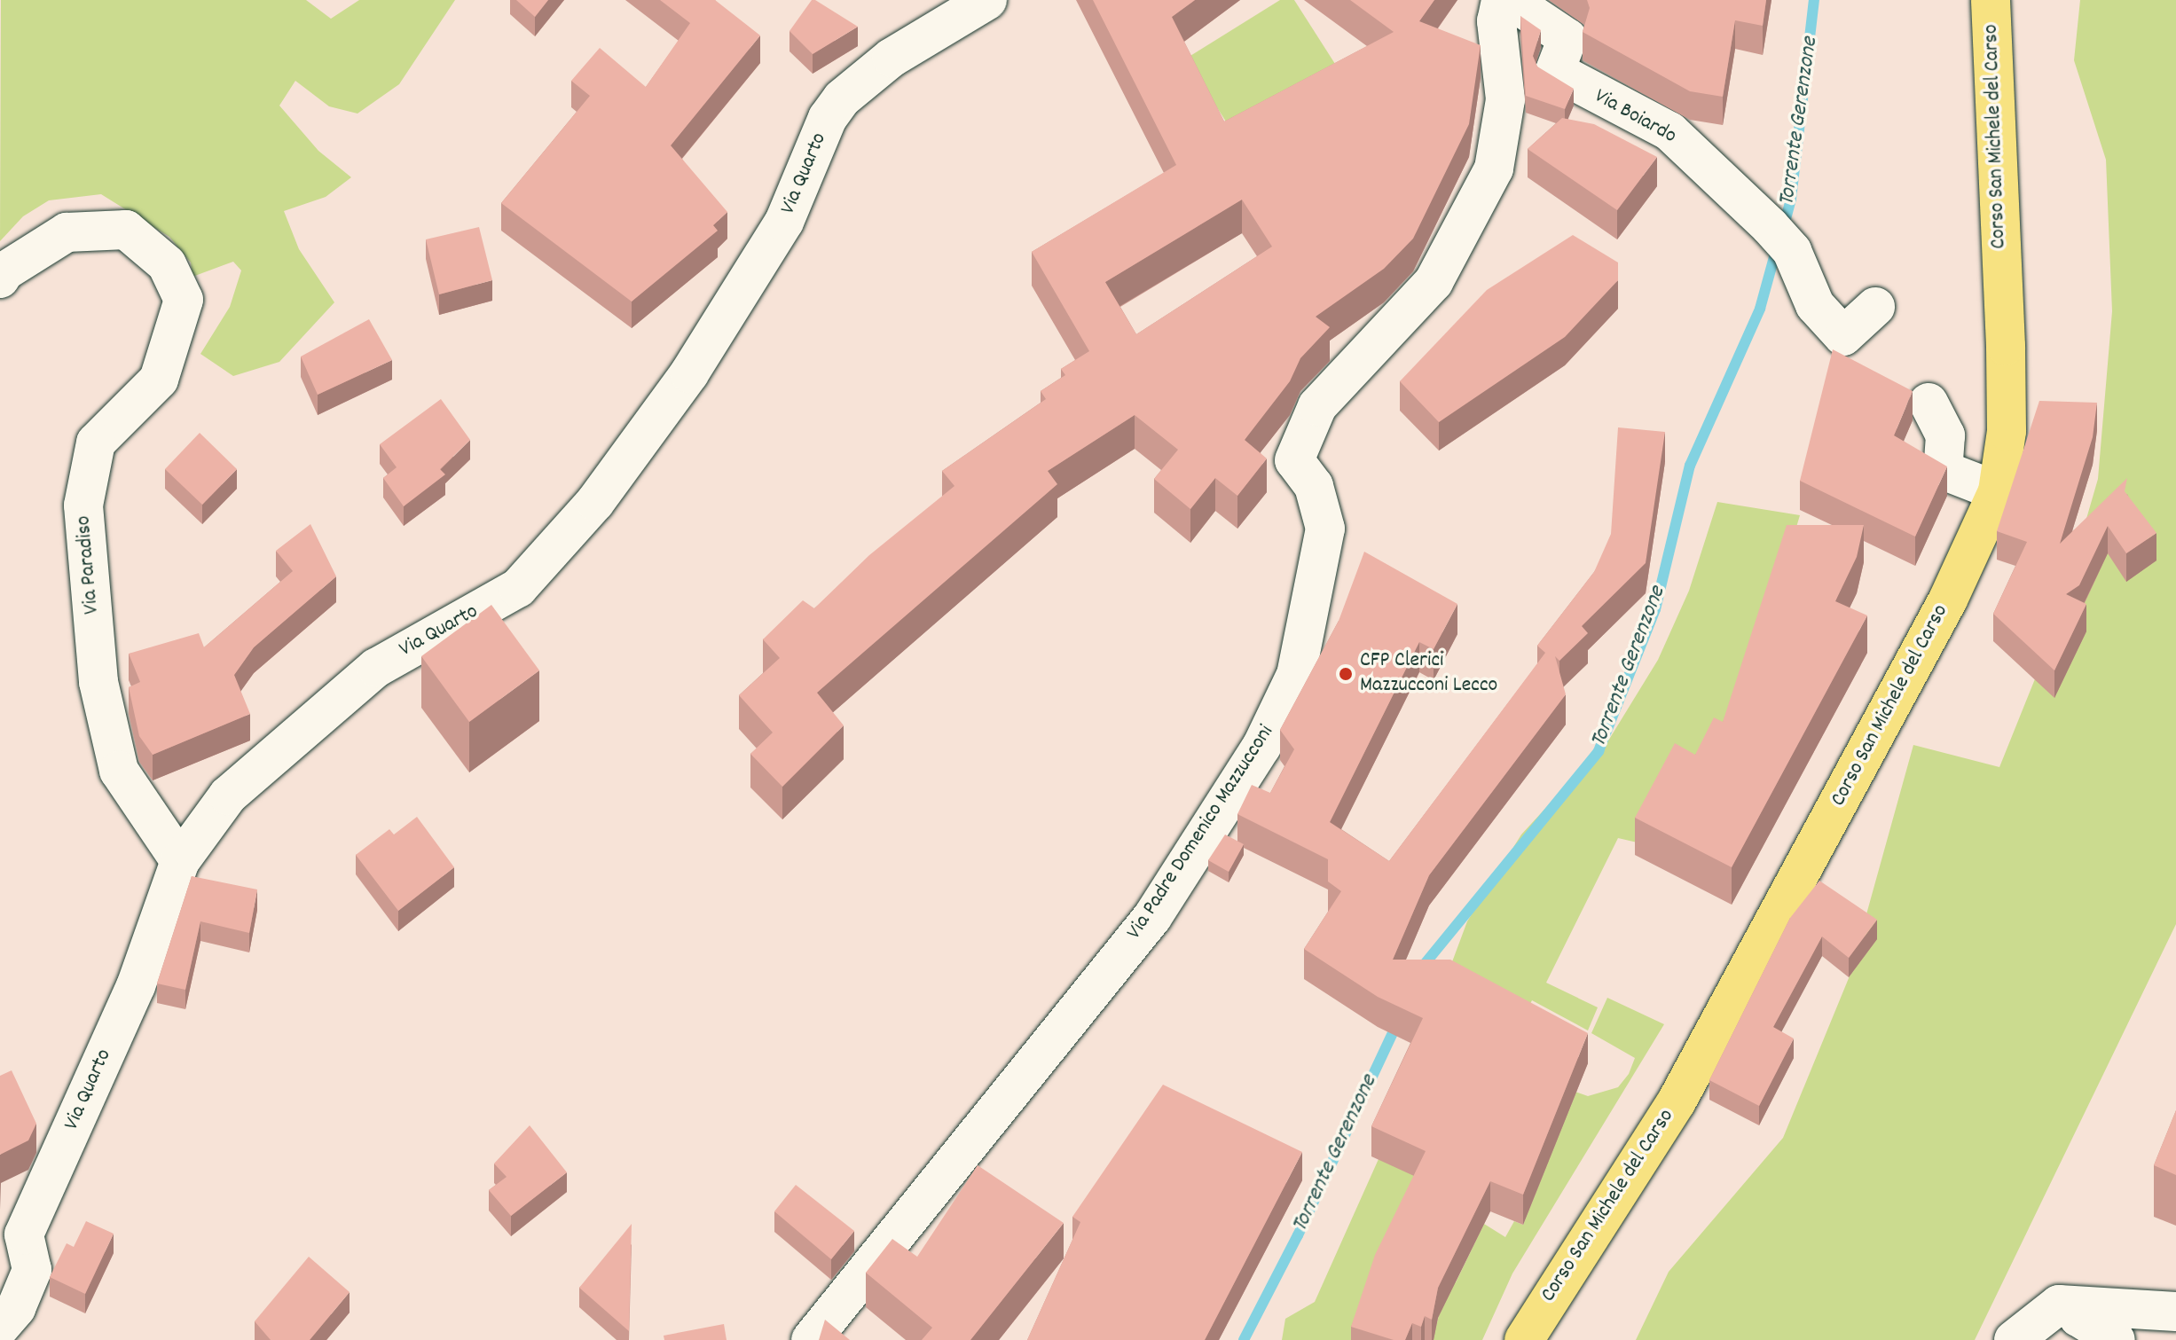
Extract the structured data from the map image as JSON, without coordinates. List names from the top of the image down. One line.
{"streets":{"main road":["Corso San Michele del Carso"],"street":["Via Boiardo","Via Quarto","Via Paradiso","Via Padre Domenico Mazzucconi"]},"crossings":[["Via Boiardo","Via Padre Domenico Mazzucconi"],["Via Quarto","Via Paradiso"]],"water":["Torrente Gerenzone"],"places":["CFP Clerici Mazzucconi Lecco"]}
